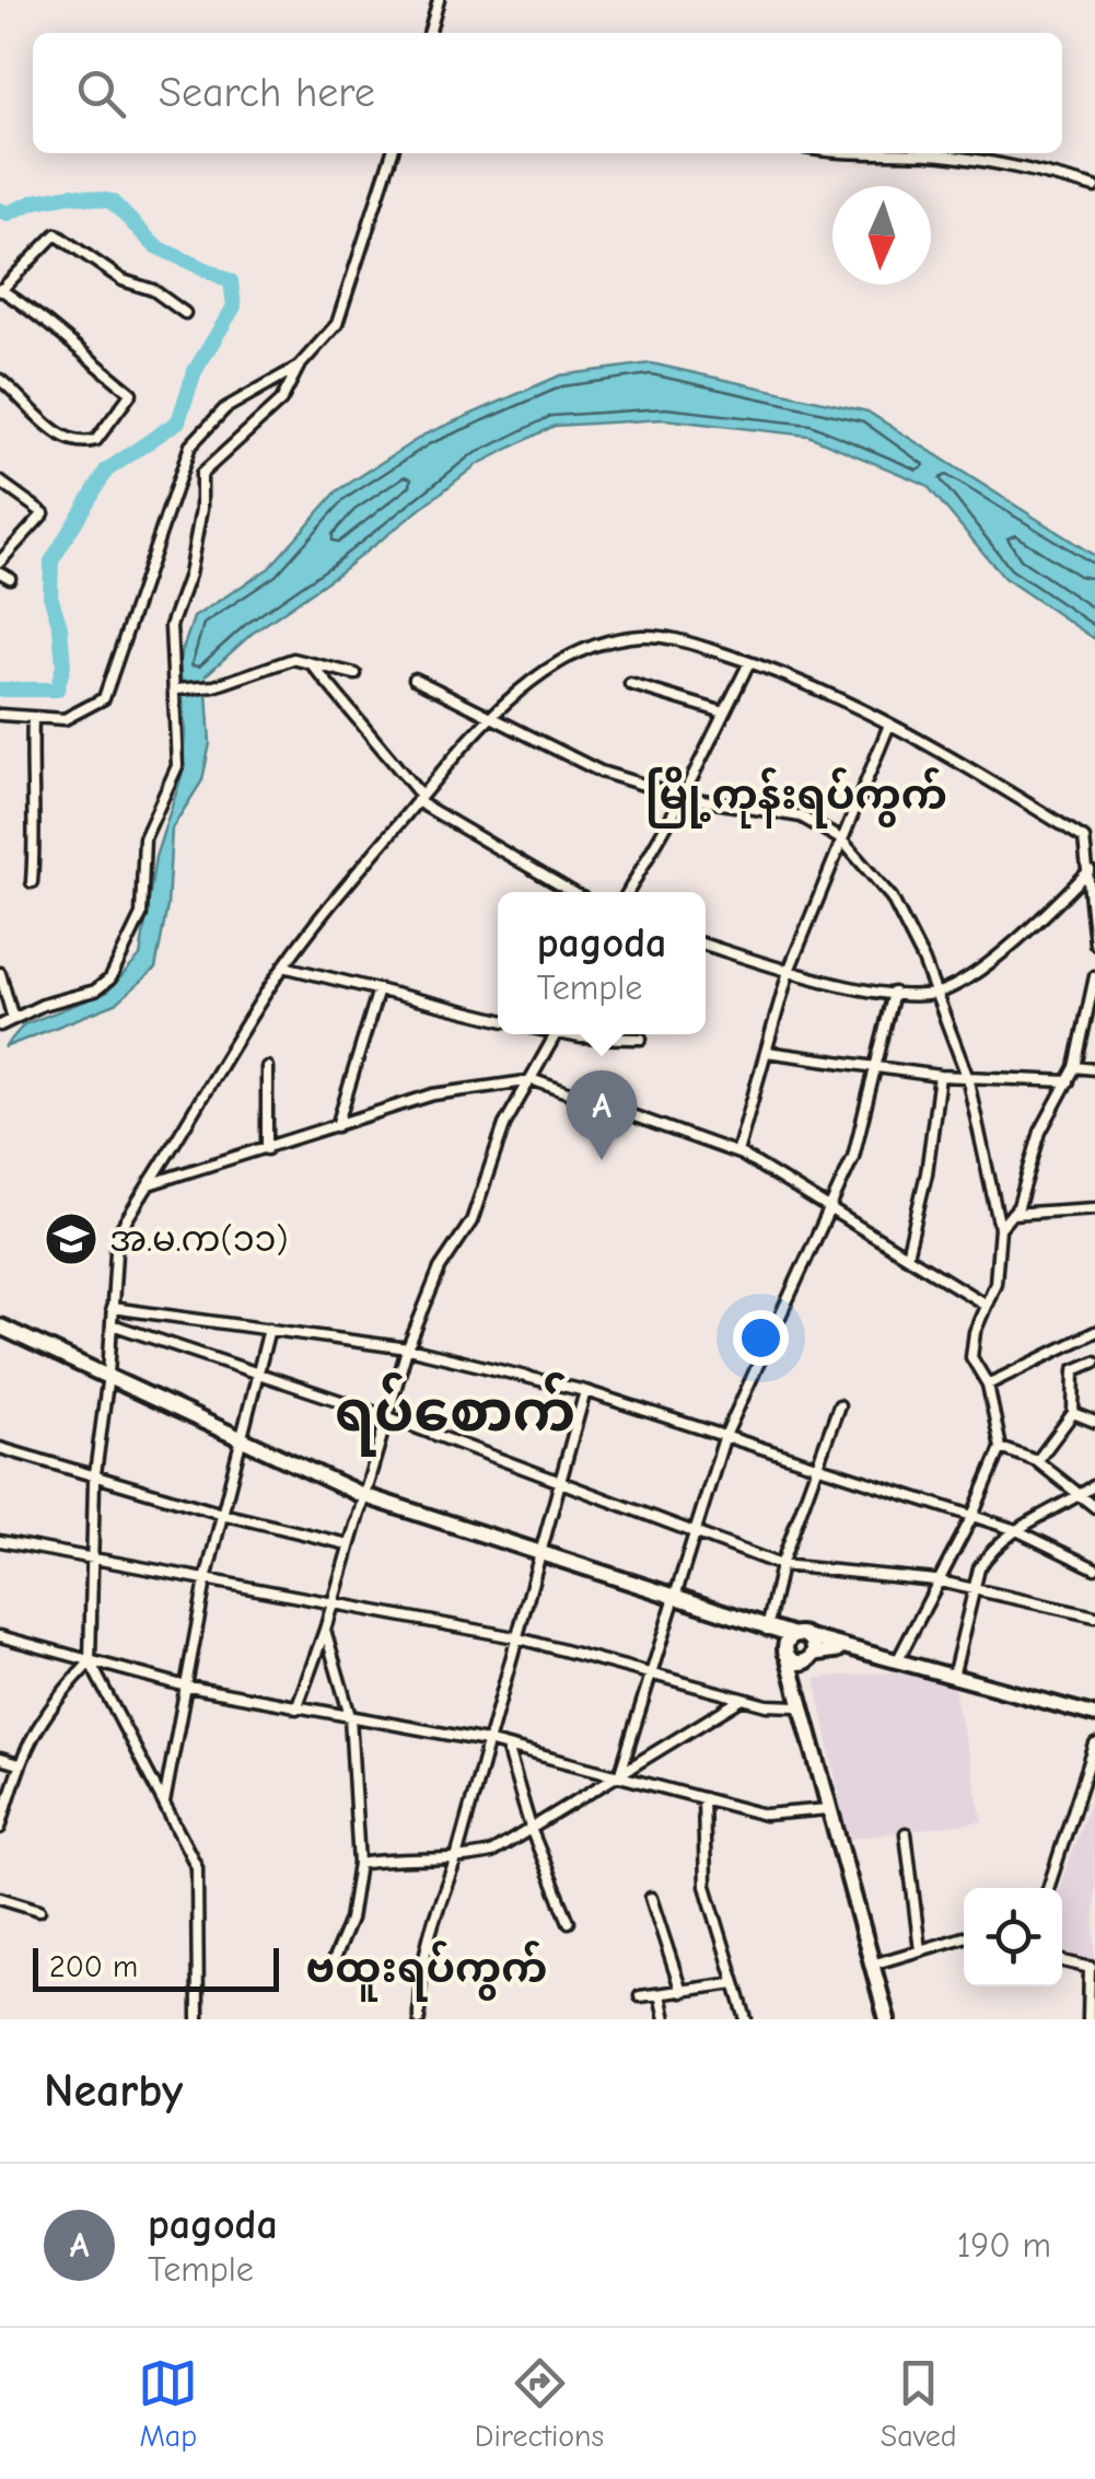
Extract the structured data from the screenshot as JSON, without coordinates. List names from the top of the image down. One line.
{"districts":["မြို့ကုန်းရပ်ကွက်","ရပ်စောက်","ဗထူးရပ်ကွက်"],"places":{"school or university":["အ.မ.က(၁၁)"]},"scale_bar":"200 m","north":"bottom","page":{"search":"Search here","popup":["pagoda","Temple"],"pins":"A","scale":"200 m","heading":"Nearby","list":[{"mark":"A","name":"pagoda","note":"Temple","value":"190 m"}],"nav":["Map","Directions","Saved"]}}
